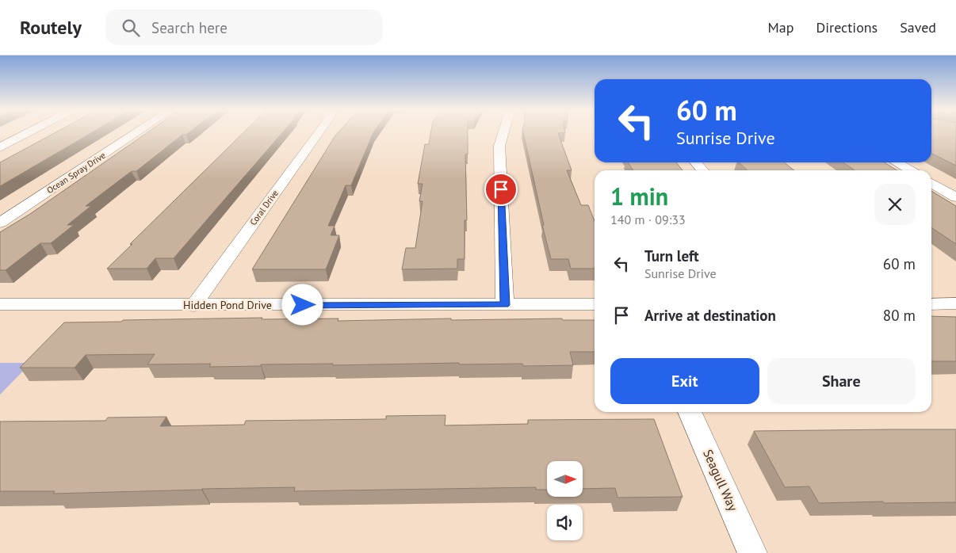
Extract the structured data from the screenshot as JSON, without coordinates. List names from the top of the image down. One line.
{"streets":{"street":["Ocean Spray Drive","Coral Drive","Hidden Pond Drive","Seagull Way"]},"crossings":[["Coral Drive","Hidden Pond Drive"]],"north":"right","page":{"header":"Routely","search":"Search here","nav":["Map","Directions","Saved"],"turn":["60 m","Sunrise Drive"],"heading":["1 min","140 m · 09:33"],"list":[{"name":"Turn left","note":"Sunrise Drive","value":"60 m"},{"name":"Arrive at destination","value":"80 m"}],"buttons":["Exit","Share"]}}
